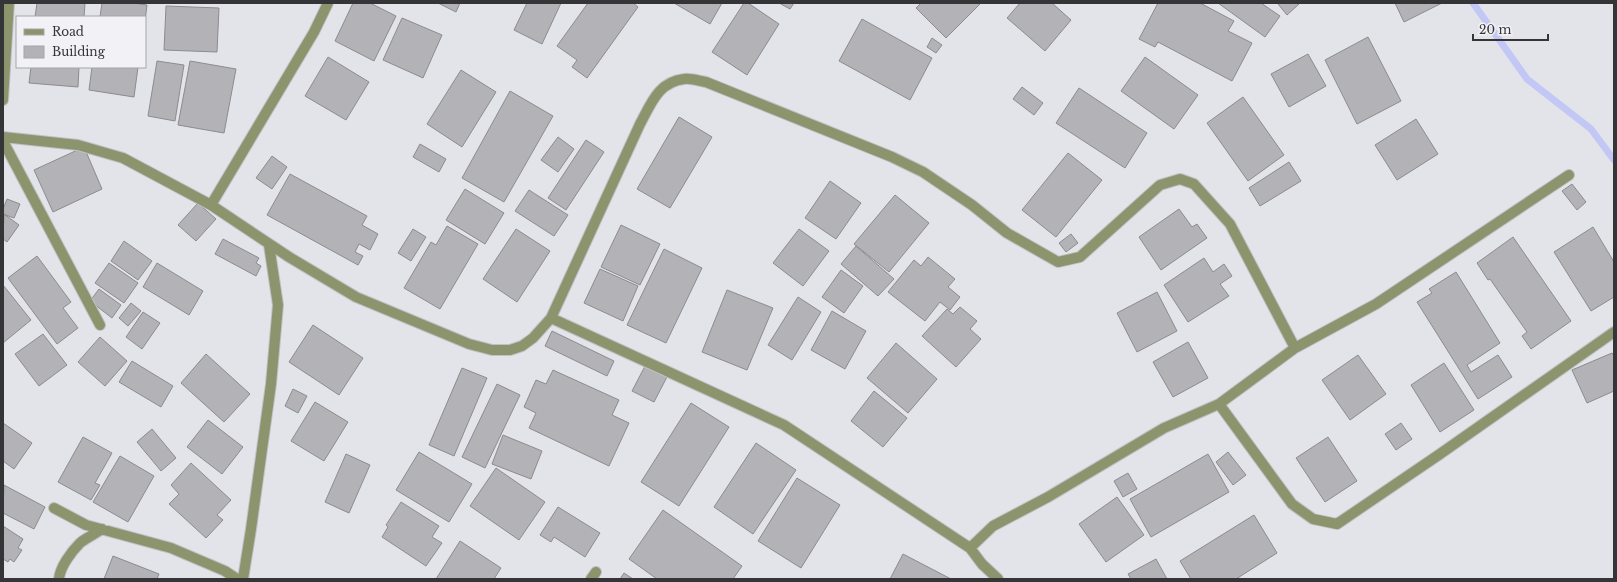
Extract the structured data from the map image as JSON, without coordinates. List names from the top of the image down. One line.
{"legend":["Road","Building"],"scale_bar":"20 m"}
